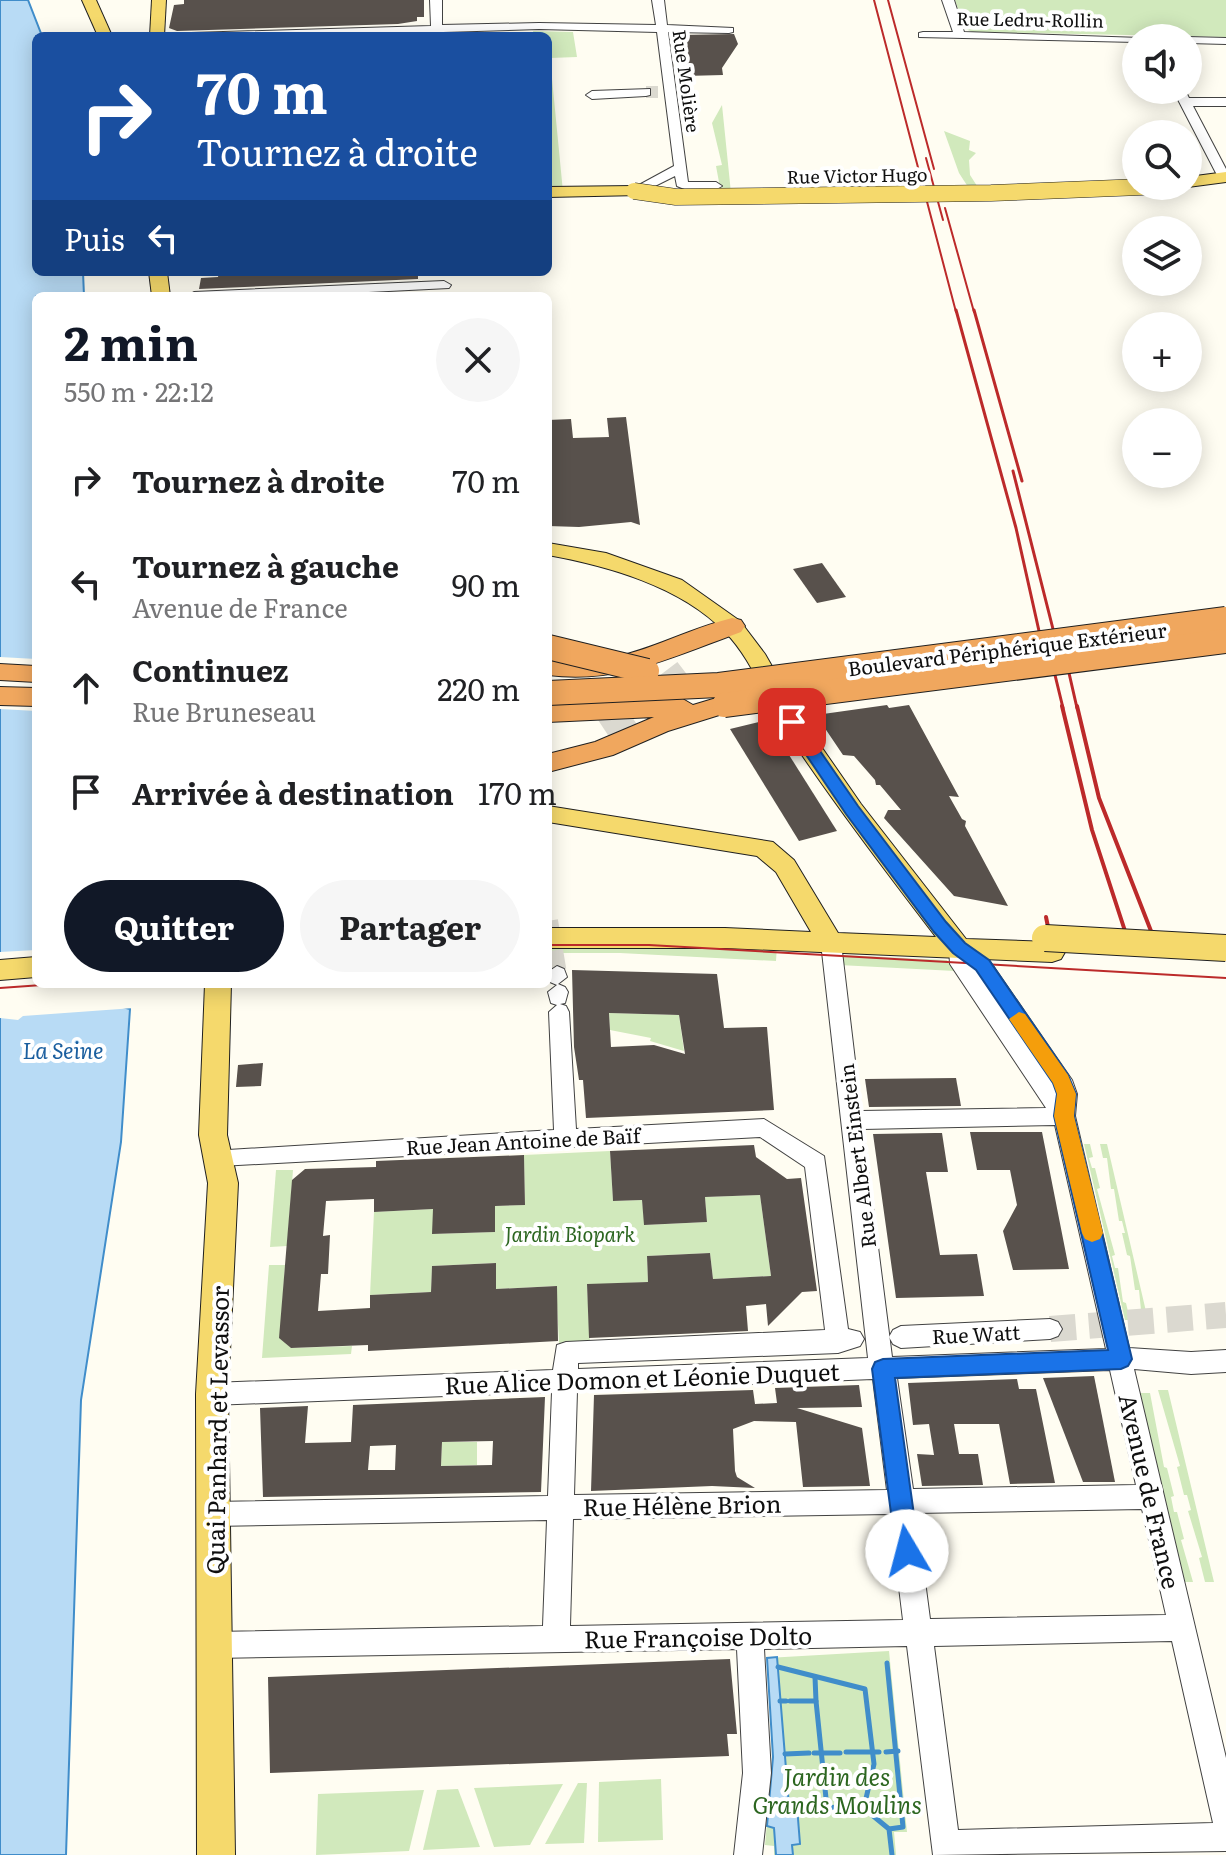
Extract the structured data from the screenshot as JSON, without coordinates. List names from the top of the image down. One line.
{"streets":{"highway":["Boulevard Périphérique Extérieur"],"main road":["Rue Victor Hugo","Quai Panhard et Levassor"],"street":["Rue Ledru-Rollin","Rue Molière","Rue Jean Antoine de Baïf","Rue Albert Einstein","Rue Watt","Rue Alice Domon et Léonie Duquet","Avenue de France","Rue Hélène Brion","Rue Françoise Dolto"]},"crossings":[["Rue Jean Antoine de Baïf","Rue Alice Domon et Léonie Duquet"],["Rue Jean Antoine de Baïf","Quai Panhard et Levassor"],["Rue Albert Einstein","Rue Alice Domon et Léonie Duquet"],["Rue Albert Einstein","Rue Hélène Brion"],["Rue Albert Einstein","Rue Françoise Dolto"],["Rue Alice Domon et Léonie Duquet","Quai Panhard et Levassor"],["Rue Alice Domon et Léonie Duquet","Avenue de France"],["Quai Panhard et Levassor","Rue Hélène Brion"],["Quai Panhard et Levassor","Rue Françoise Dolto"],["Avenue de France","Rue Hélène Brion"],["Avenue de France","Rue Françoise Dolto"]],"water":["La Seine"],"parks":["Jardin Biopark","Jardin des Grands Moulins"],"page":{"map_buttons":["+","−"],"turn":["70 m","Tournez à droite"],"then":"Puis","heading":["2 min","550 m · 22:12"],"list":[{"name":"Tournez à droite","value":"70 m"},{"name":"Tournez à gauche","note":"Avenue de France","value":"90 m"},{"name":"Continuez","note":"Rue Bruneseau","value":"220 m"},{"name":"Arrivée à destination","value":"170 m"}],"buttons":["Quitter","Partager"]}}
